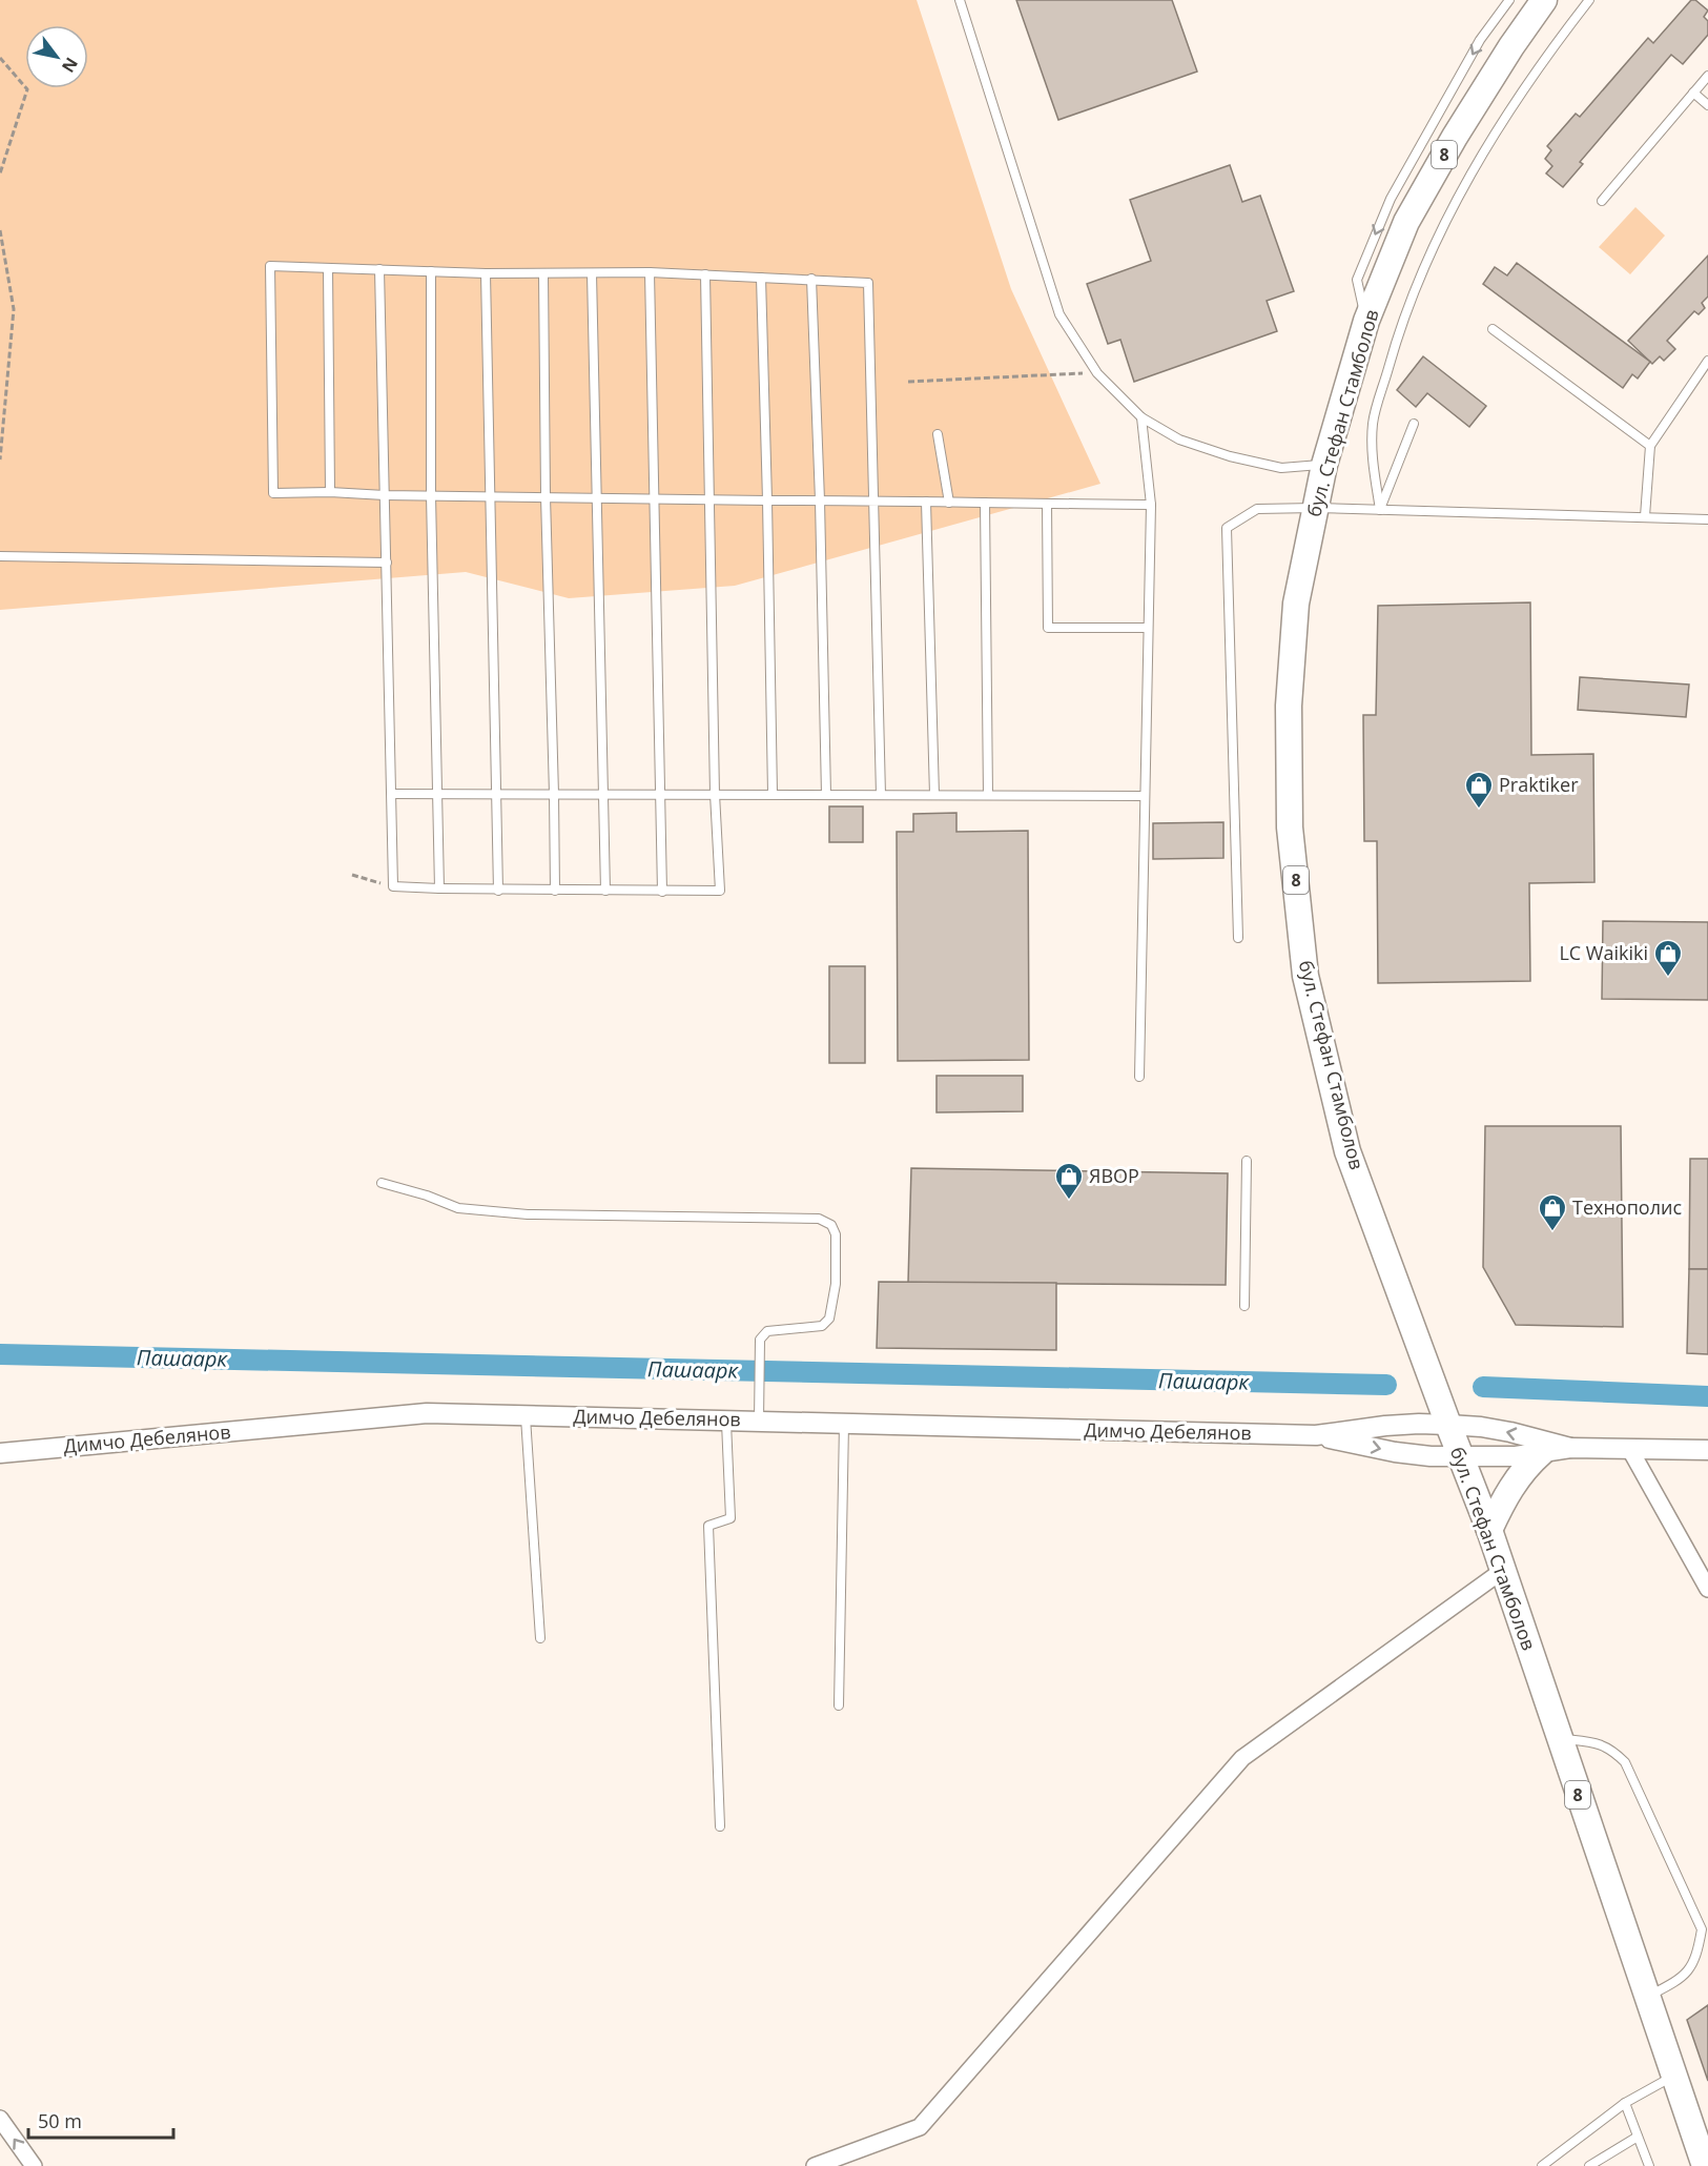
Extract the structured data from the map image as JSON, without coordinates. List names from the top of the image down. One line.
{"streets":{"main road":["8","бул. Стефан Стамболов"],"street":["Димчо Дебелянов"]},"crossings":[["бул. Стефан Стамболов","Димчо Дебелянов"]],"water":["Пашаарк"],"places":{"shop":["Praktiker","LC Waikiki","ЯВОР","Технополис"]},"scale_bar":"50 m","north":"bottom right"}
